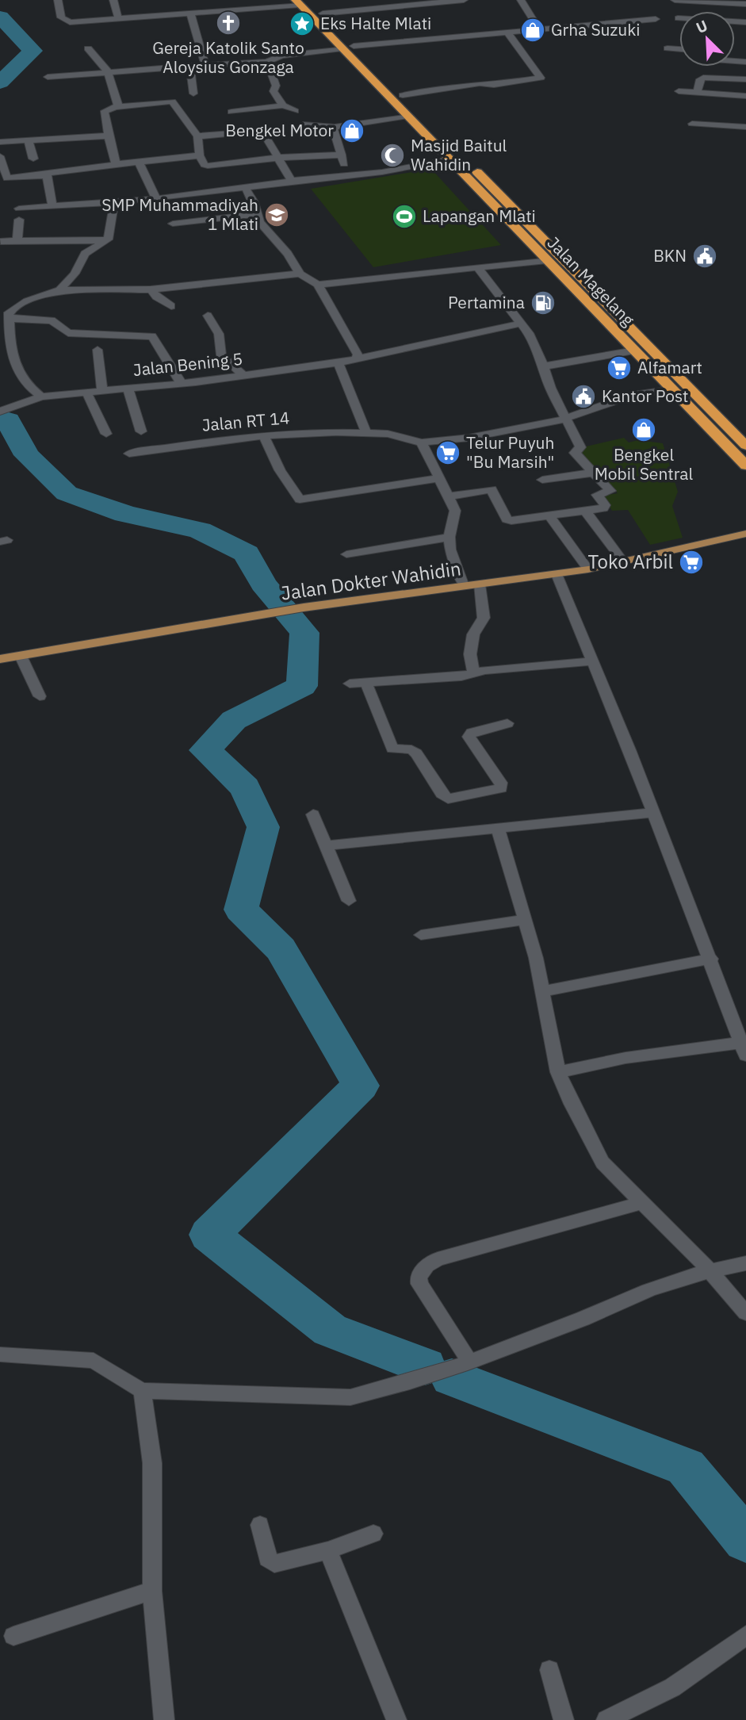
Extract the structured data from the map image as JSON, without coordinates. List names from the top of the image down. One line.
{"streets":{"highway":["Jalan Magelang"],"main road":["Jalan Dokter Wahidin"],"street":["Jalan Bening 5","Jalan RT 14"]},"crossings":[["Jalan Magelang","Jalan RT 14"]],"places":{"church":["Gereja Katolik Santo Aloysius Gonzaga"],"place":["Eks Halte Mlati"],"shop":["Grha Suzuki","Bengkel Motor","Bengkel Mobil Sentral"],"mosque":["Masjid Baitul Wahidin"],"school or university":["SMP Muhammadiyah 1 Mlati"],"sports":["Lapangan Mlati"],"public building":["BKN","Kantor Post"],"fuel station":["Pertamina"],"supermarket":["Alfamart","Telur Puyuh \"Bu Marsih\"","Toko Arbil"]},"north":"top left"}
